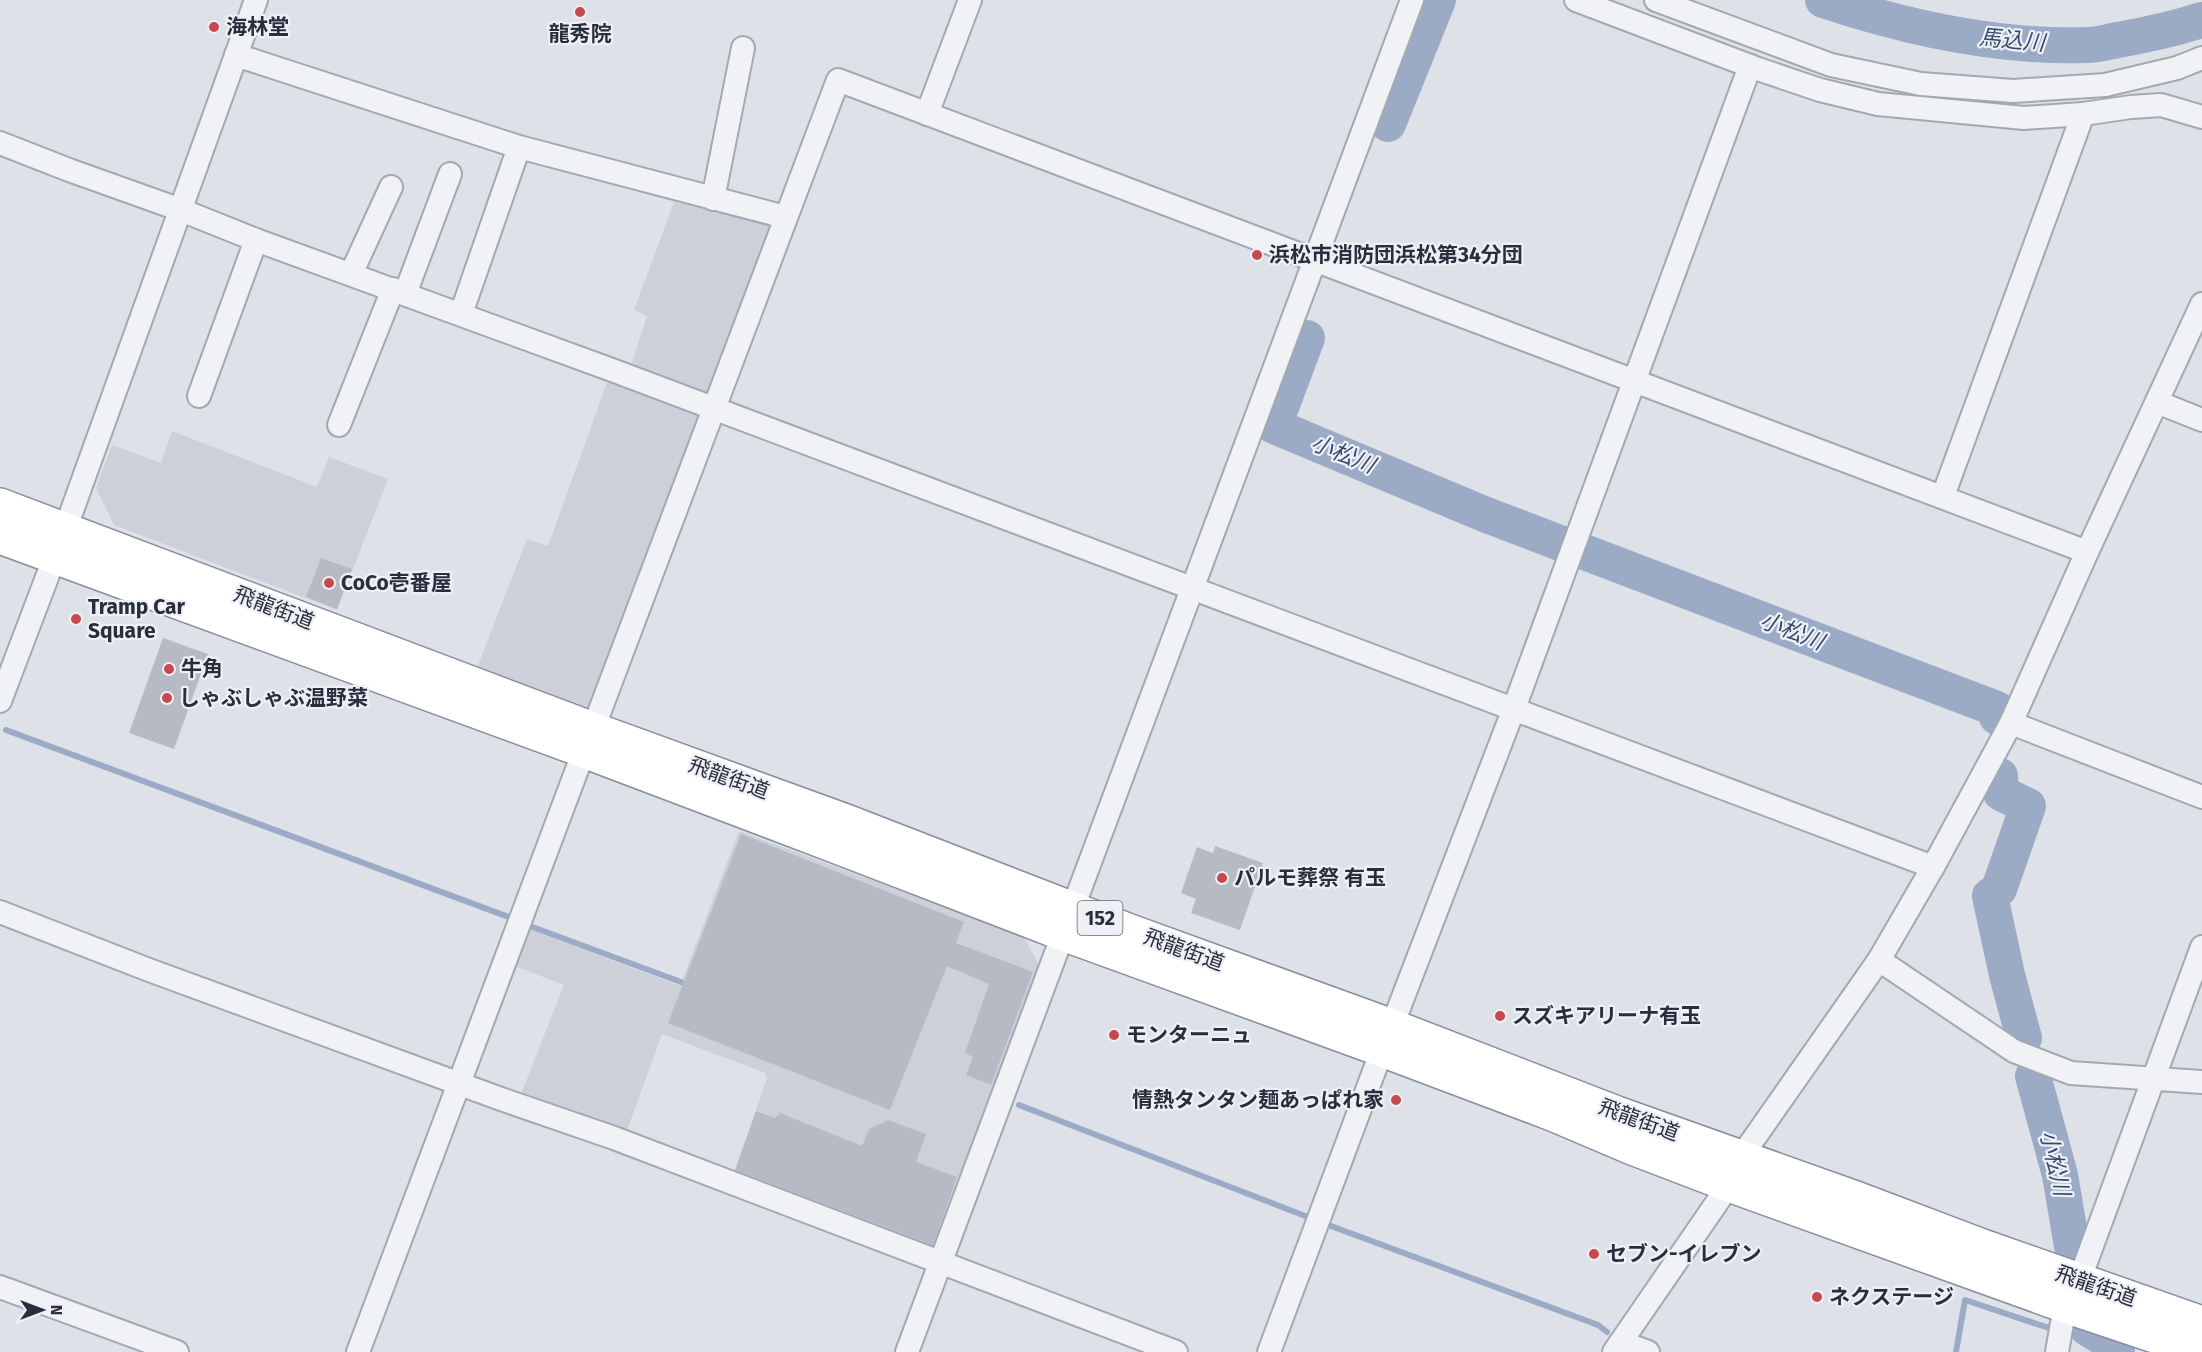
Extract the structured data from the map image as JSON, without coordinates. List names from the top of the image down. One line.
{"streets":{"highway":["飛龍街道","152"]},"water":["馬込川","小松川"],"places":["龍秀院","海林堂","浜松市消防団浜松第34分団","CoCo壱番屋","Tramp Car Square","牛角","しゃぶしゃぶ温野菜","パルモ葬祭 有玉","スズキアリーナ有玉","モンターニュ","情熱タンタン麺あっぱれ家","セブン-イレブン","ネクステージ"],"north":"right"}
